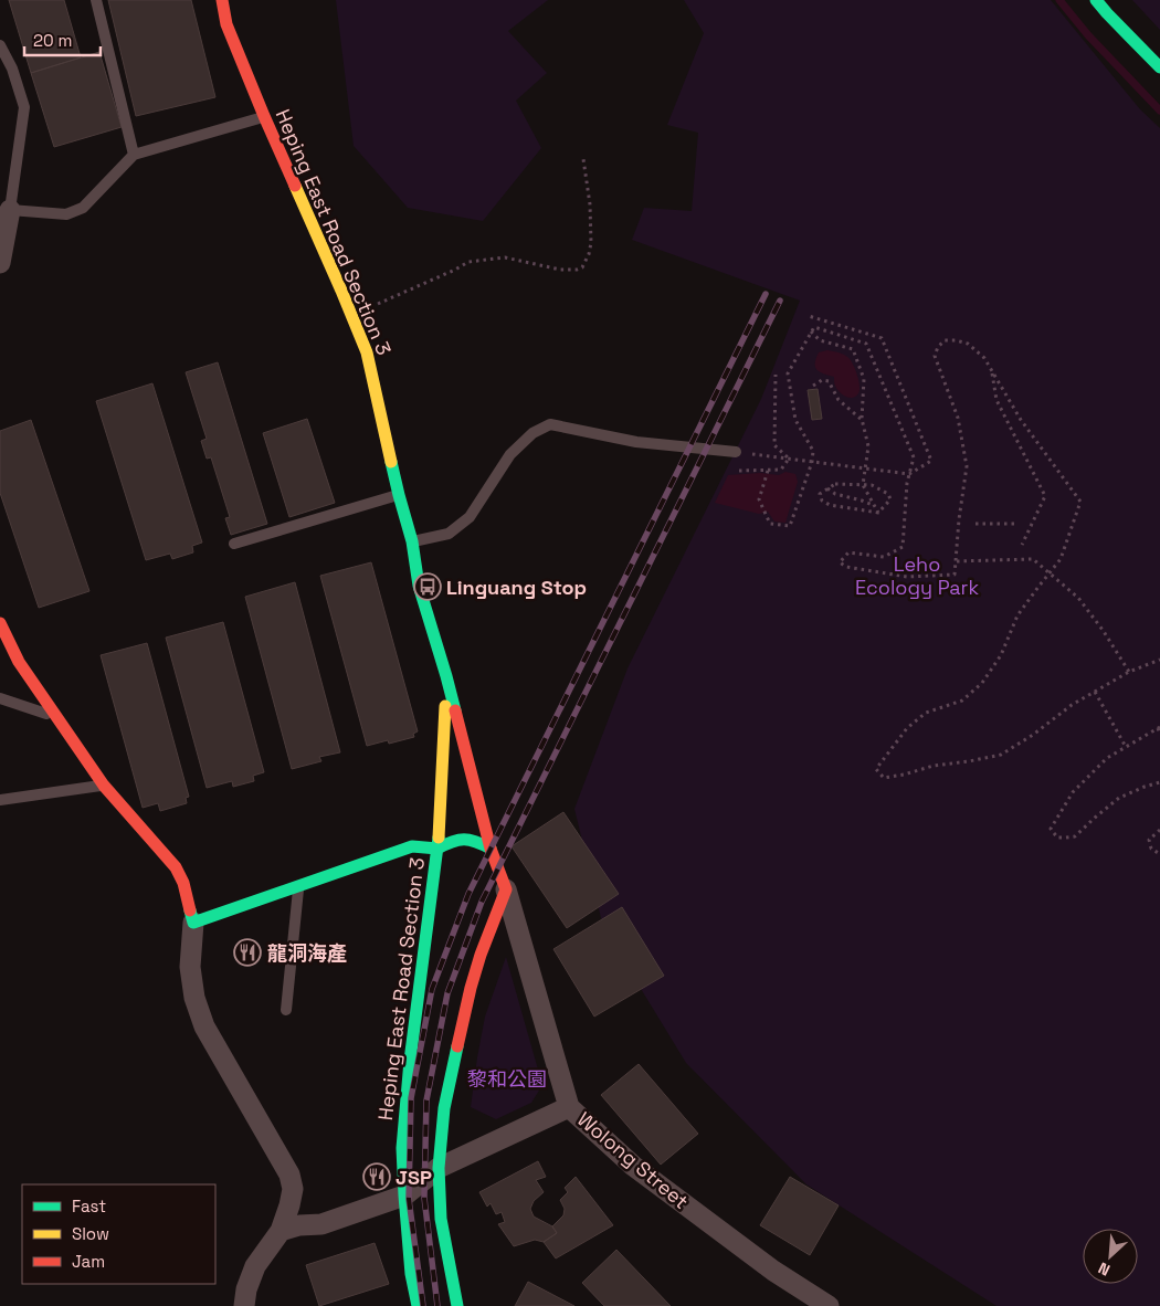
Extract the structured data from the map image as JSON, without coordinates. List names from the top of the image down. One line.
{"streets":{"main road":["Heping East Road Section 3"],"street":["Wolong Street"]},"crossings":[["Heping East Road Section 3","Wolong Street"]],"parks":["Leho Ecology Park","黎和公園"],"places":{"bus stop":["Linguang Stop"],"restaurant":["龍洞海產","JSP"]},"legend":["Fast","Slow","Jam"],"scale_bar":"20 m","north":"bottom left"}
